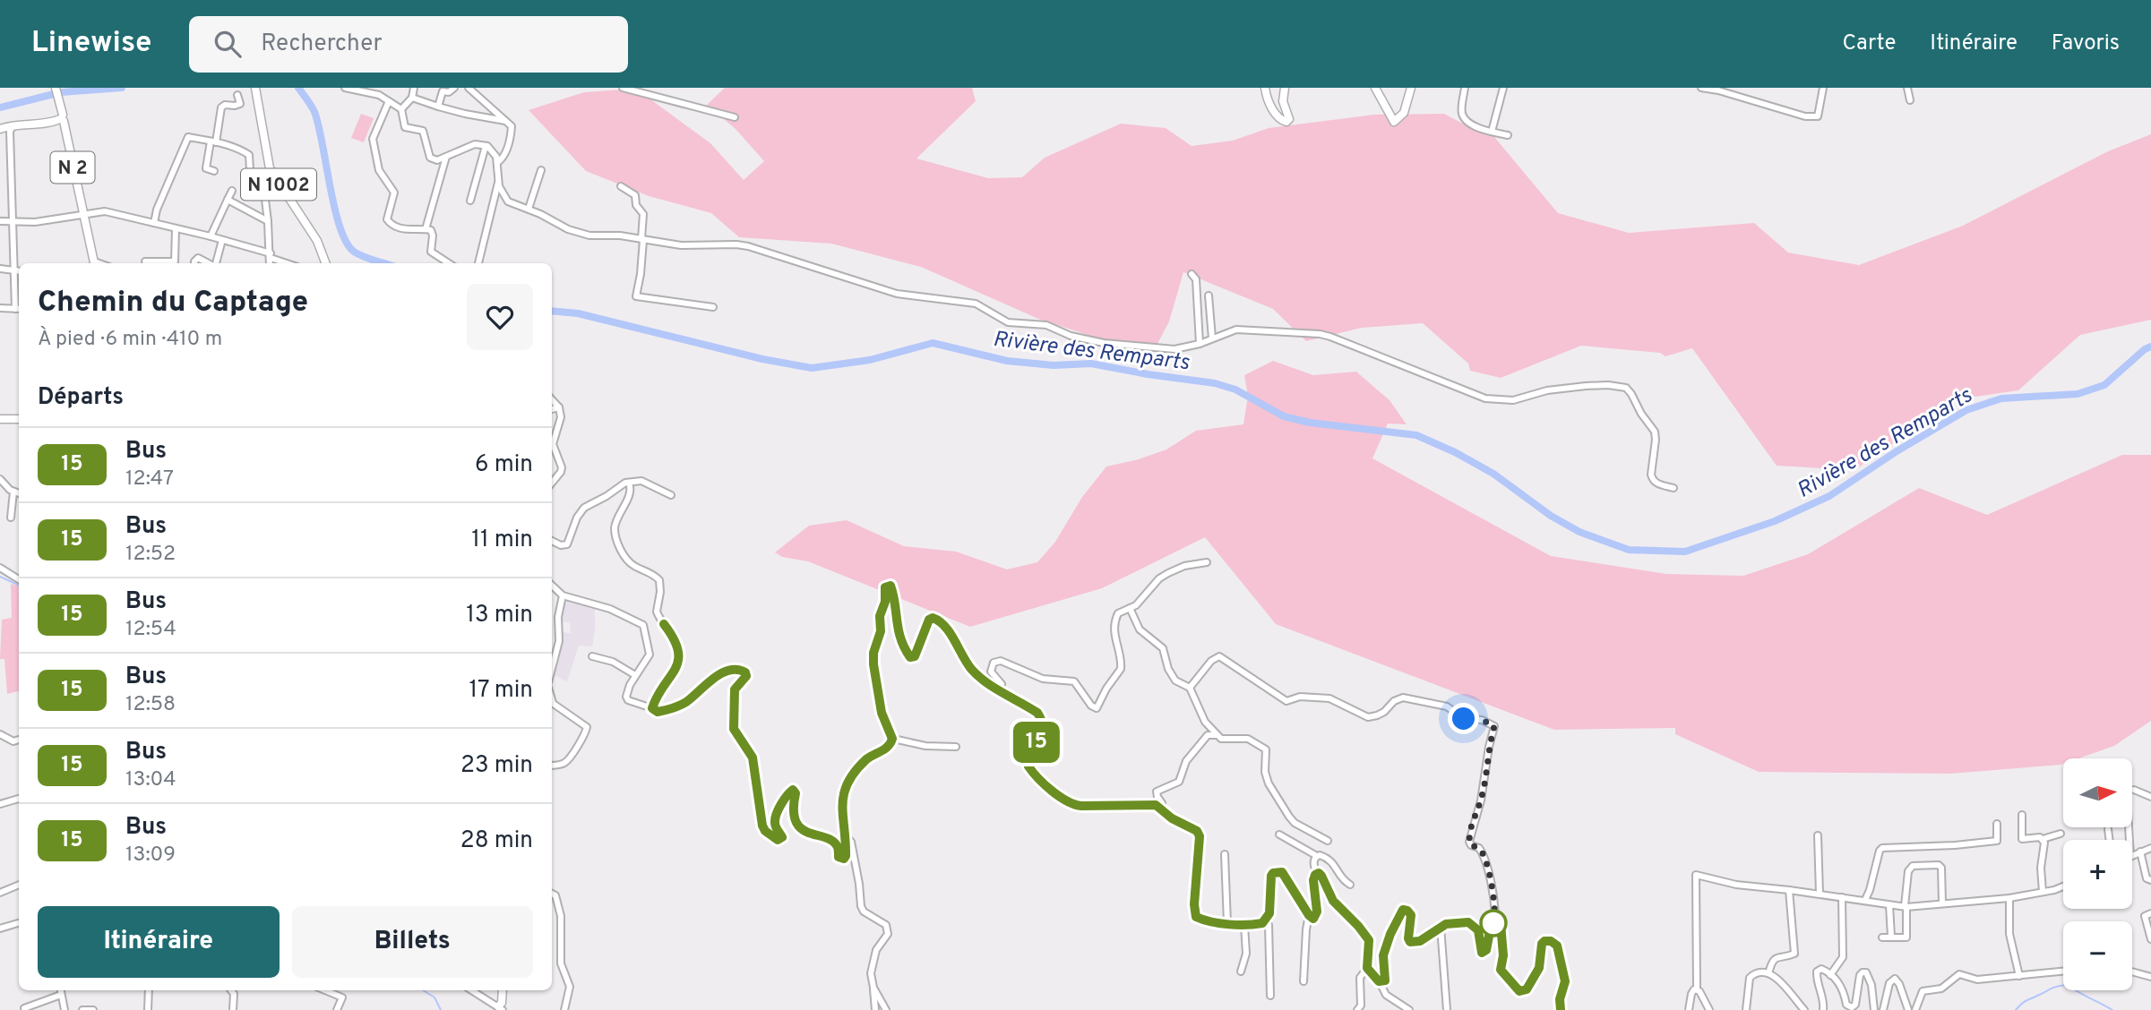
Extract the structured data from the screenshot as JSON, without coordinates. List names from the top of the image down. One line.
{"streets":{"main road":["N 2","N 1002"]},"water":["Rivière des Remparts"],"lines":["bus line 15"],"north":"right","page":{"header":"Linewise","search":"Rechercher","nav":["Carte","Itinéraire","Favoris"],"on_map":"15","heading":[["Chemin du Captage","À pied · 6 min · 410 m"],"Départs"],"list":[{"mark":"15","name":"Bus","note":"12:47","value":"6 min"},{"mark":"15","name":"Bus","note":"12:52","value":"11 min"},{"mark":"15","name":"Bus","note":"12:54","value":"13 min"},{"mark":"15","name":"Bus","note":"12:58","value":"17 min"},{"mark":"15","name":"Bus","note":"13:04","value":"23 min"},{"mark":"15","name":"Bus","note":"13:09","value":"28 min"}],"map_buttons":["+","−"],"buttons":["Itinéraire","Billets"]}}
